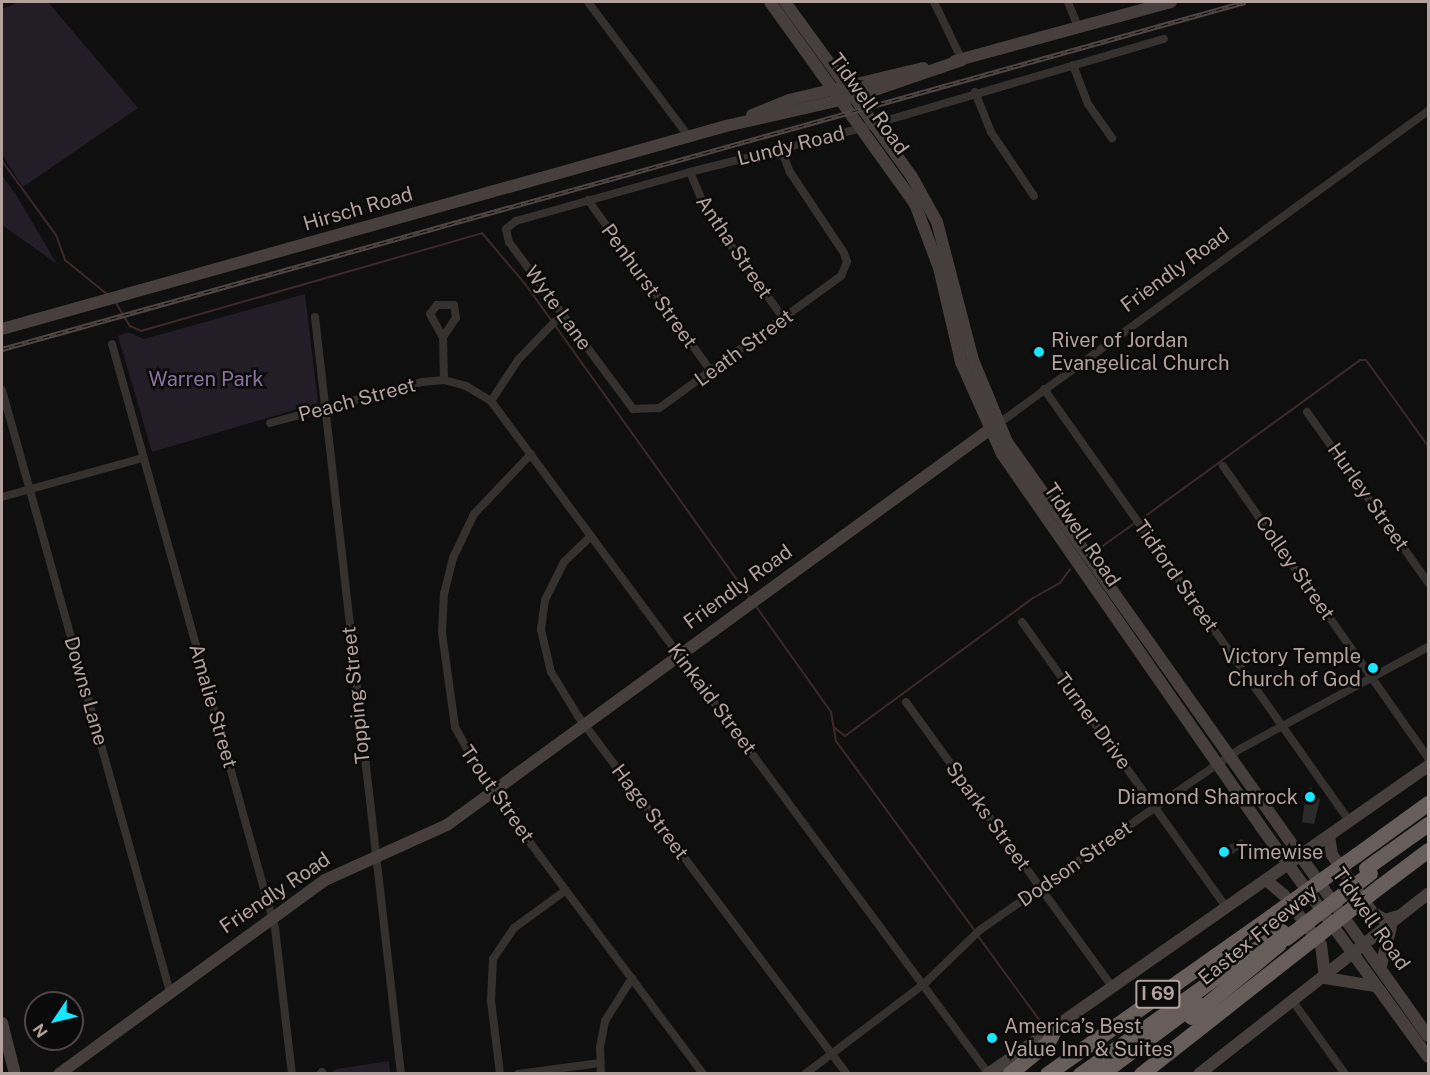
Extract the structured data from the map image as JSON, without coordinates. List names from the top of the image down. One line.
{"streets":{"highway":["Eastex Freeway","I 69"],"main road":["Tidwell Road","Hirsch Road","Friendly Road"],"street":["Lundy Road","Antha Street","Penhurst Street","Wyte Lane","Leath Street","Peach Street","Hurley Street","Colley Street","Tidford Street","Downs Lane","Topping Street","Kinkaid Street","Amalie Street","Turner Drive","Trout Street","Hage Street","Sparks Street","Dodson Street"]},"crossings":[["Tidwell Road","Lundy Road"],["Tidwell Road","Hirsch Road"],["Tidwell Road","Friendly Road"],["Tidwell Road","Dodson Street"],["Lundy Road","Antha Street"],["Lundy Road","Penhurst Street"],["Lundy Road","Wyte Lane"],["Lundy Road","Leath Street"],["Antha Street","Leath Street"],["Friendly Road","Tidford Street"],["Friendly Road","Downs Lane"],["Friendly Road","Topping Street"],["Friendly Road","Kinkaid Street"],["Friendly Road","Amalie Street"],["Friendly Road","Trout Street"],["Friendly Road","Hage Street"],["Penhurst Street","Leath Street"],["Wyte Lane","Leath Street"],["Peach Street","Topping Street"],["Peach Street","Kinkaid Street"],["Colley Street","Dodson Street"],["Tidford Street","Dodson Street"],["Kinkaid Street","Trout Street"],["Kinkaid Street","Hage Street"],["Kinkaid Street","Dodson Street"],["Turner Drive","Dodson Street"],["Hage Street","Dodson Street"],["Sparks Street","Dodson Street"],["Eastex Freeway","I 69"]],"parks":["Warren Park"],"places":["River of Jordan Evangelical Church","Victory Temple Church of God","Diamond Shamrock","Timewise","America’s Best Value Inn & Suites"],"north":"bottom left"}
